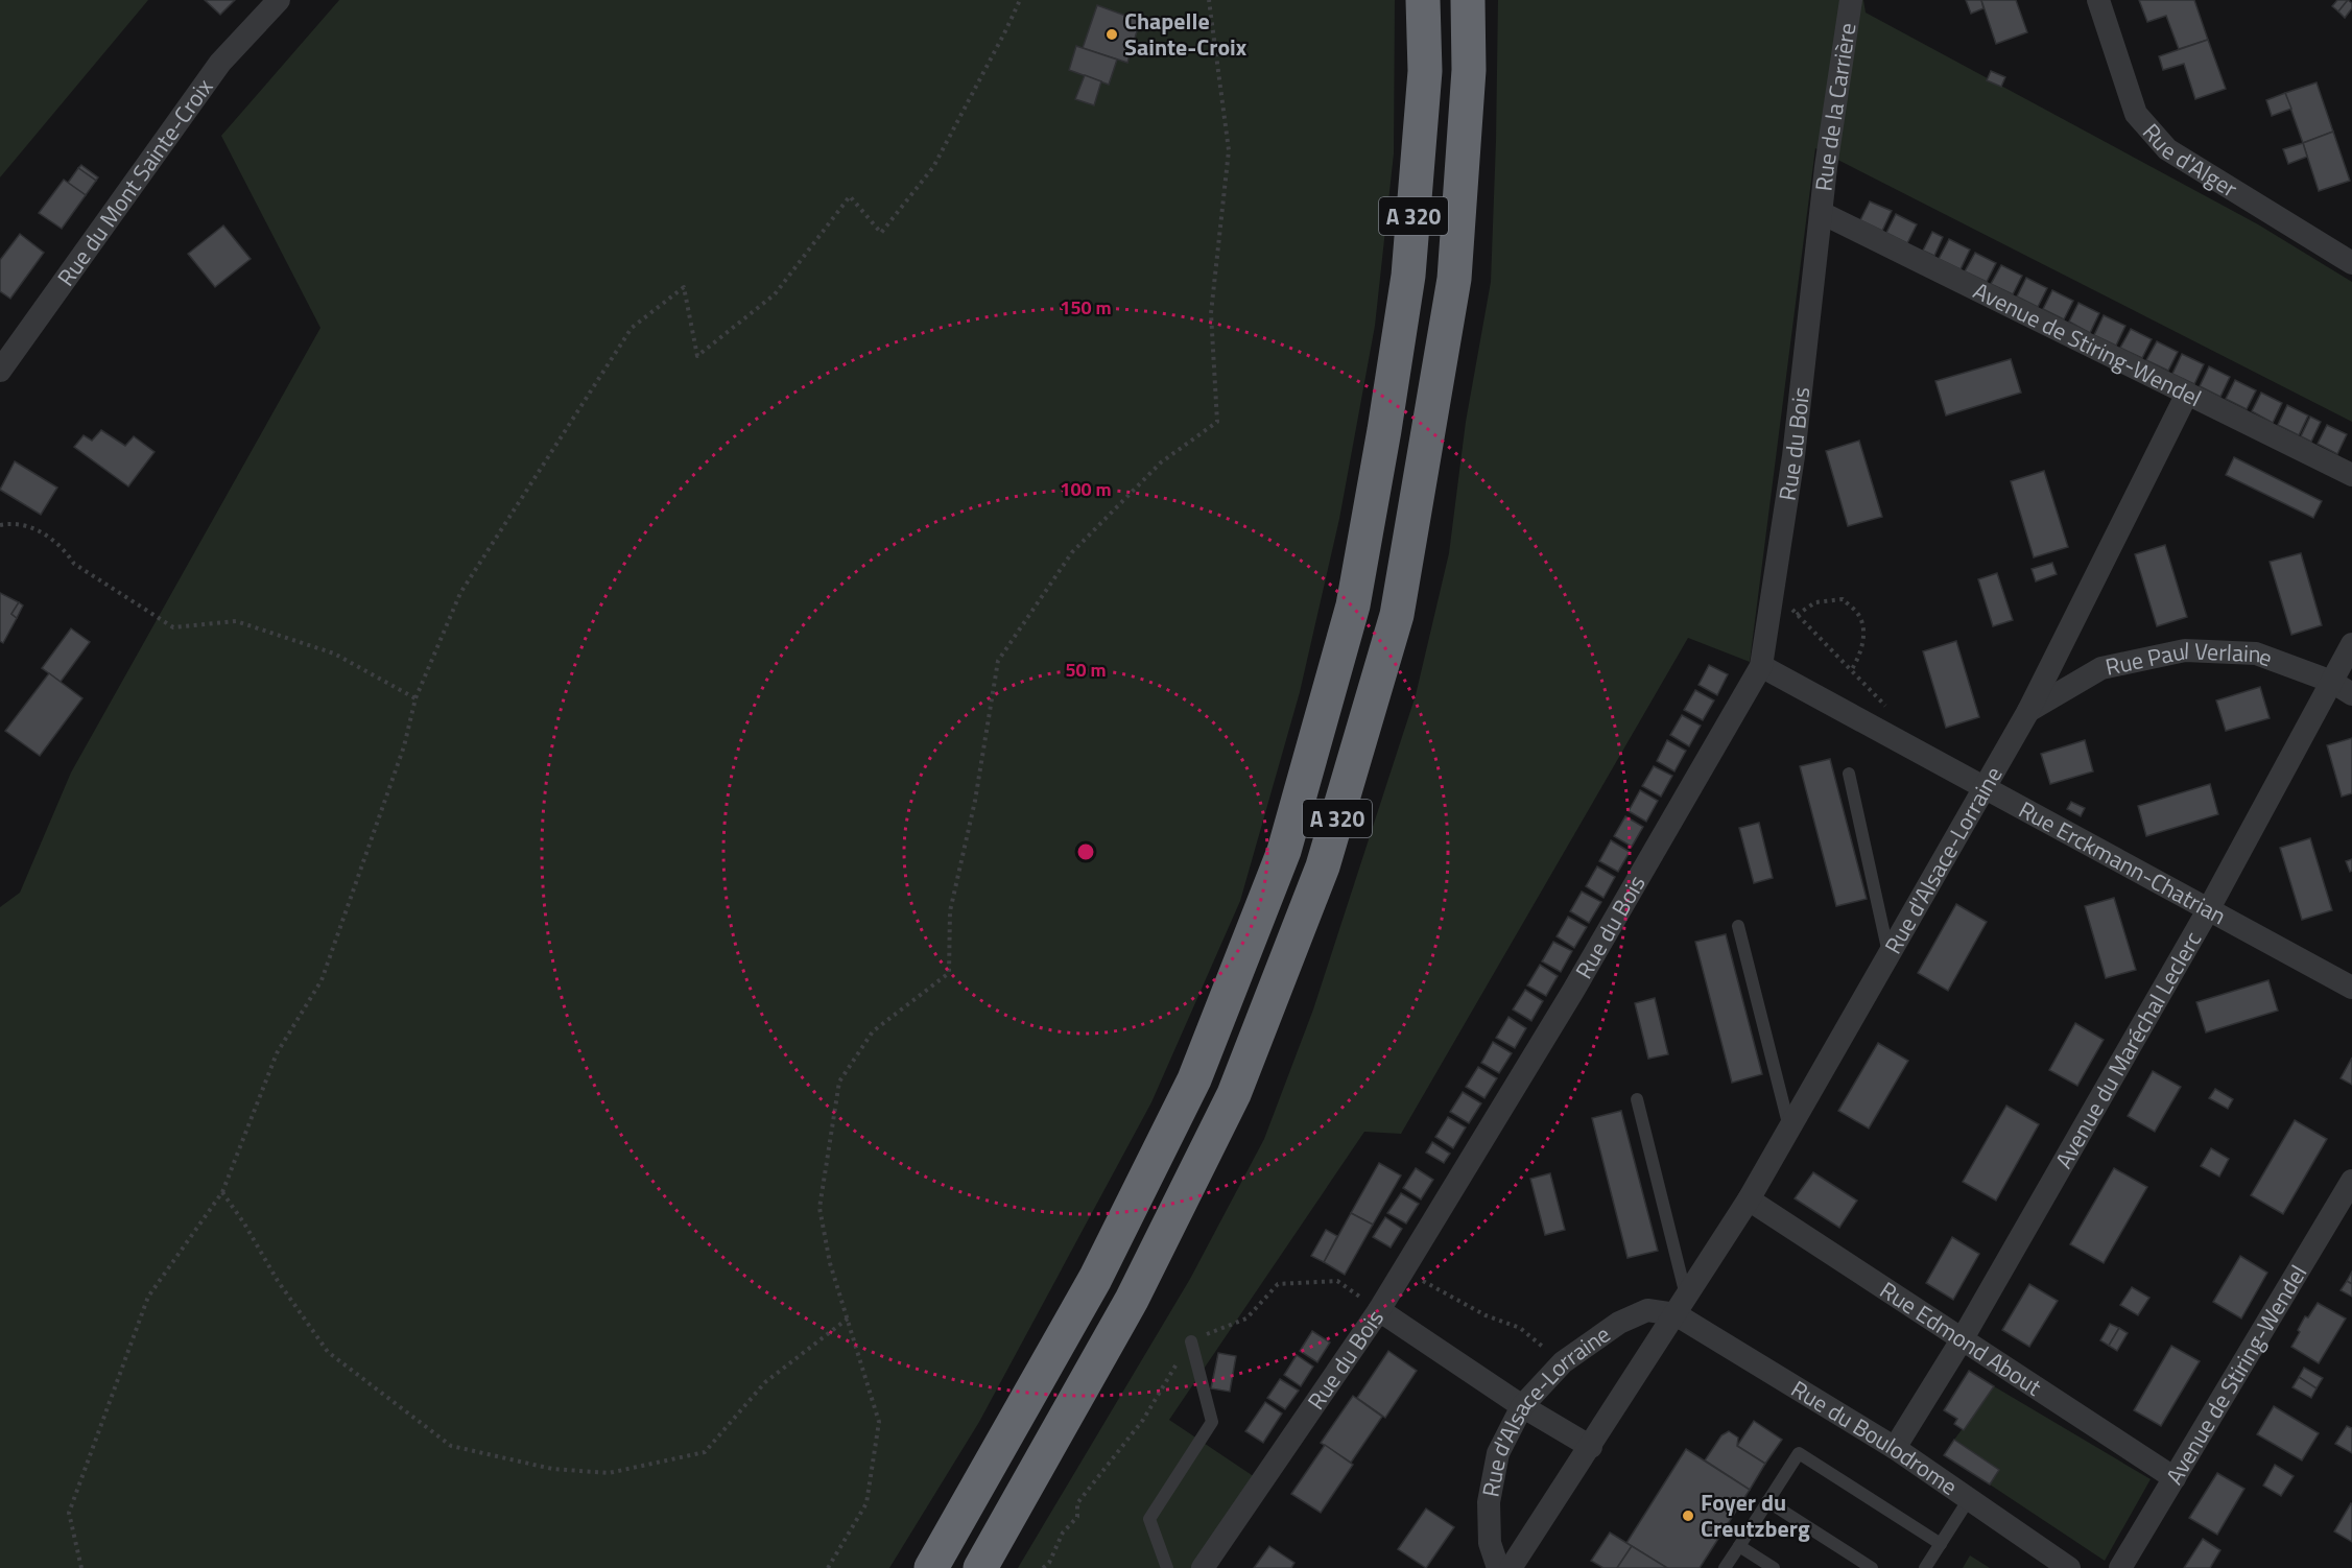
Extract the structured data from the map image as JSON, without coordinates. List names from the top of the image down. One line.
{"streets":{"highway":["A 320"],"street":["Rue de la Carrière","Rue d'Alger","Rue du Mont Sainte-Croix","Avenue de Stiring-Wendel","Rue du Bois","Rue Paul Verlaine","Rue d'Alsace-Lorraine","Rue Erckmann-Chatrian","Avenue du Maréchal Leclerc","Rue Edmond About","Rue du Boulodrome"]},"crossings":[["Rue de la Carrière","Avenue de Stiring-Wendel"],["Rue de la Carrière","Rue du Bois"],["Avenue de Stiring-Wendel","Rue du Bois"],["Avenue de Stiring-Wendel","Rue d'Alsace-Lorraine"],["Avenue de Stiring-Wendel","Rue Edmond About"],["Rue du Bois","Rue Erckmann-Chatrian"],["Rue Paul Verlaine","Rue d'Alsace-Lorraine"],["Rue Paul Verlaine","Avenue du Maréchal Leclerc"],["Rue d'Alsace-Lorraine","Rue Erckmann-Chatrian"],["Rue d'Alsace-Lorraine","Rue Edmond About"],["Rue d'Alsace-Lorraine","Rue du Boulodrome"],["Rue Erckmann-Chatrian","Avenue du Maréchal Leclerc"],["Avenue du Maréchal Leclerc","Rue Edmond About"],["Avenue du Maréchal Leclerc","Rue du Boulodrome"]],"places":["Chapelle Sainte-Croix","Foyer du Creutzberg"],"rings":["150 m","100 m","50 m"]}
